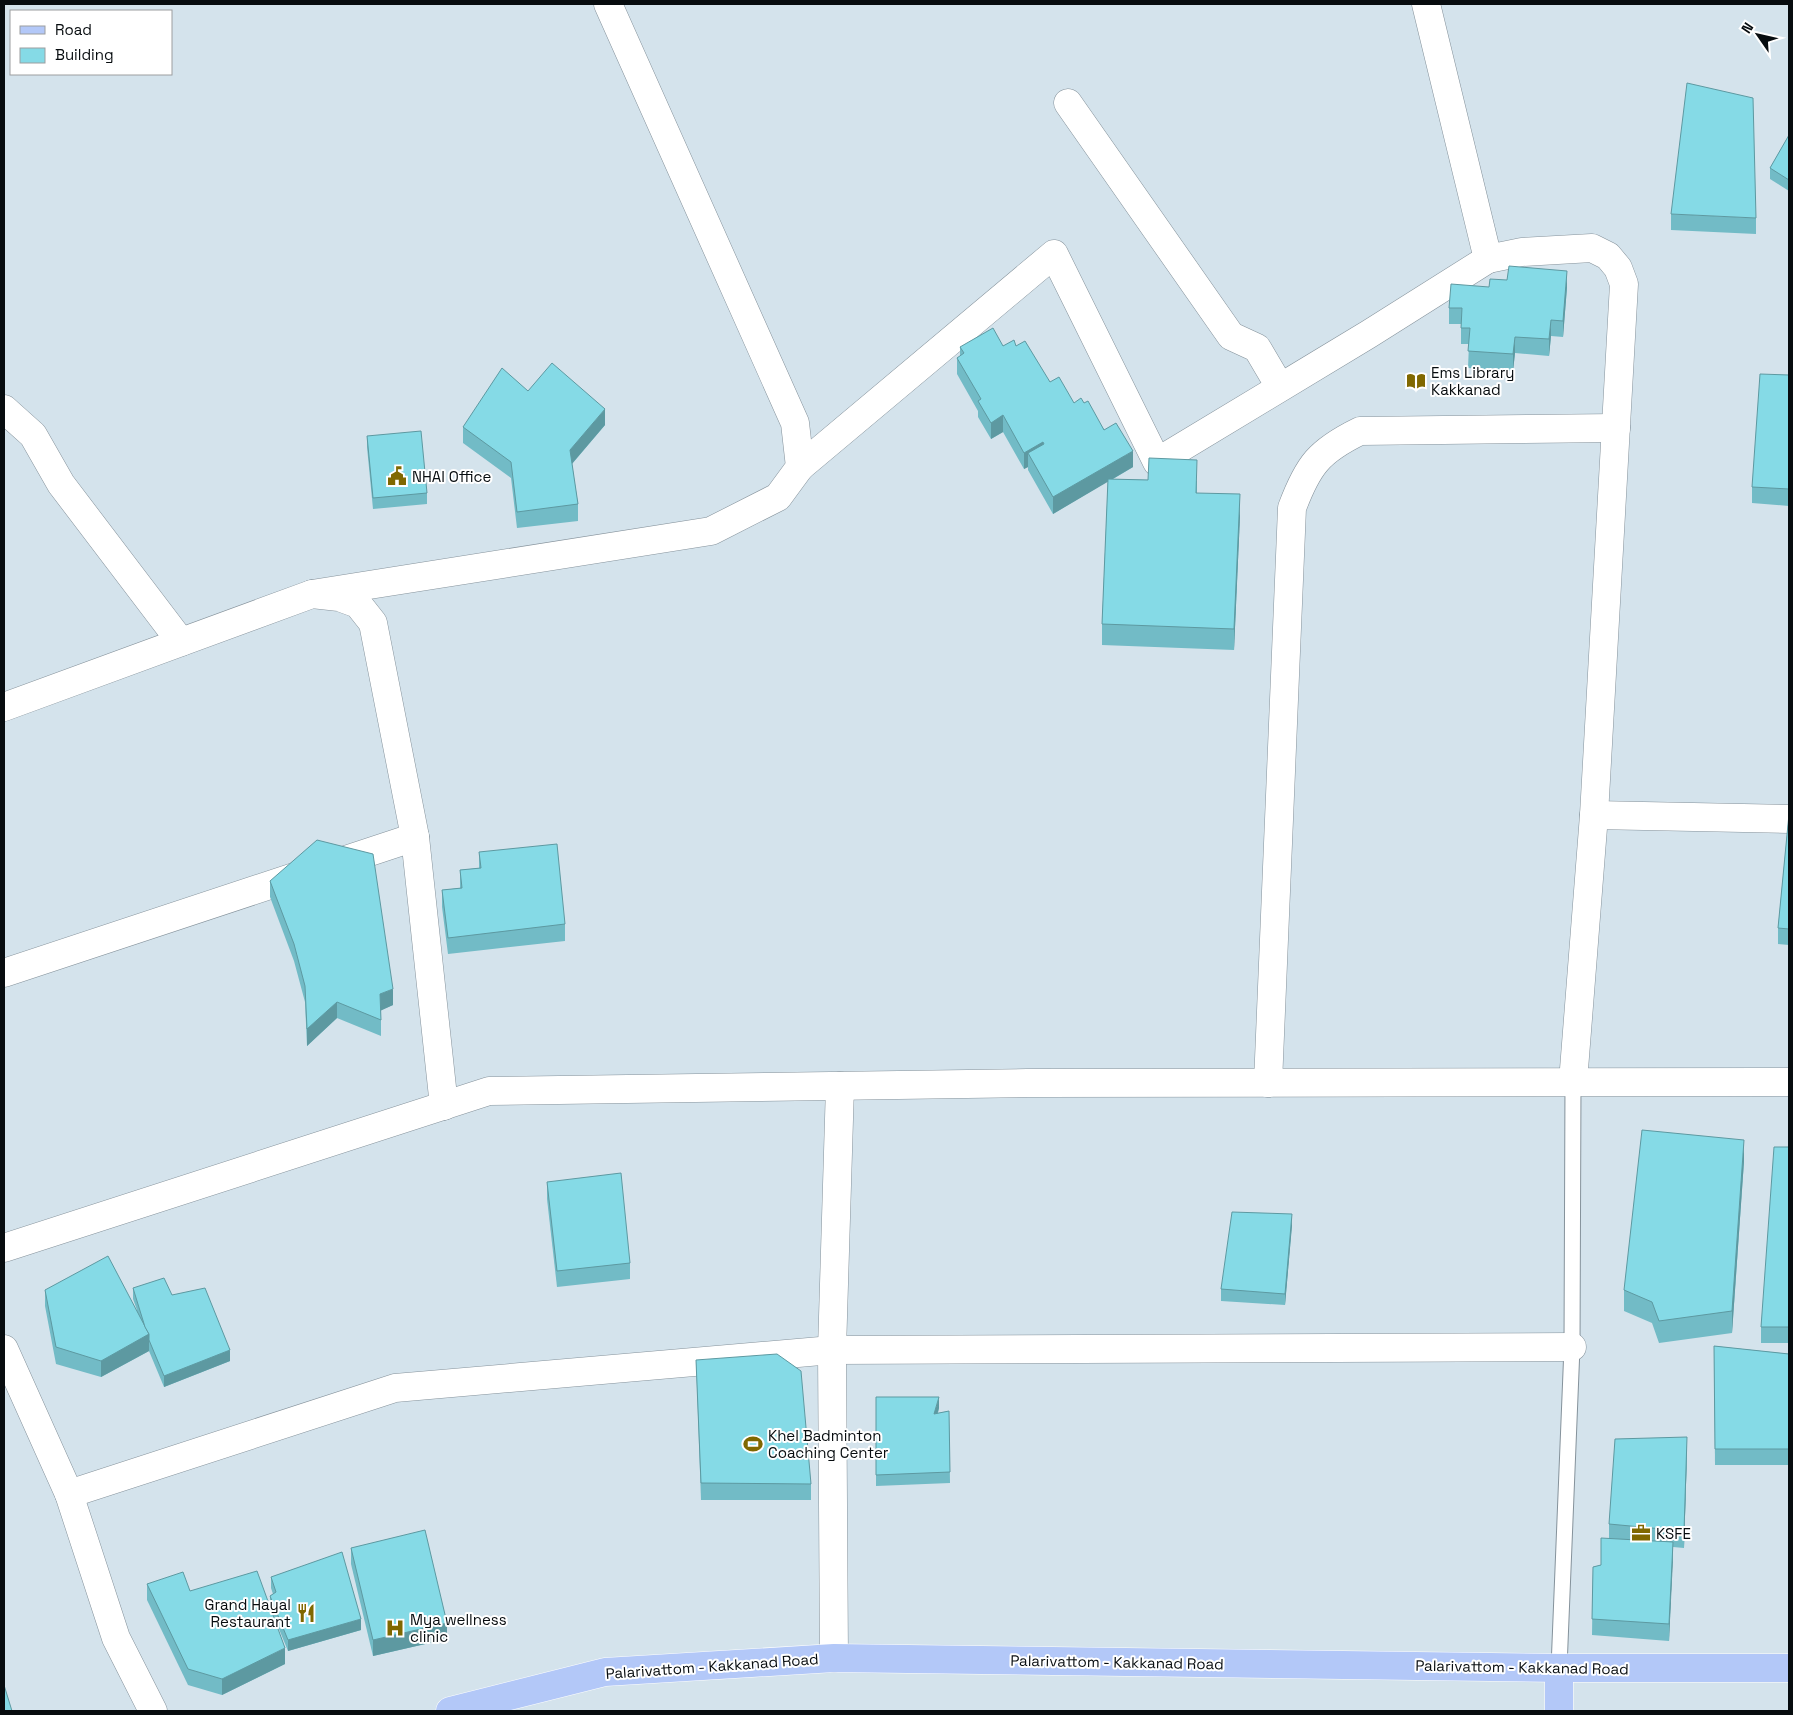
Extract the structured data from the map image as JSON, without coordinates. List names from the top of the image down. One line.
{"streets":{"main road":["Palarivattom - Kakkanad Road"]},"places":{"library":["Ems Library Kakkanad"],"public building":["NHAI Office"],"sports":["Khel Badminton Coaching Center"],"office":["KSFE"],"restaurant":["Grand Hayal Restaurant"],"hospital":["Mya wellness clinic"]},"legend":["Road","Building"],"north":"top left"}
